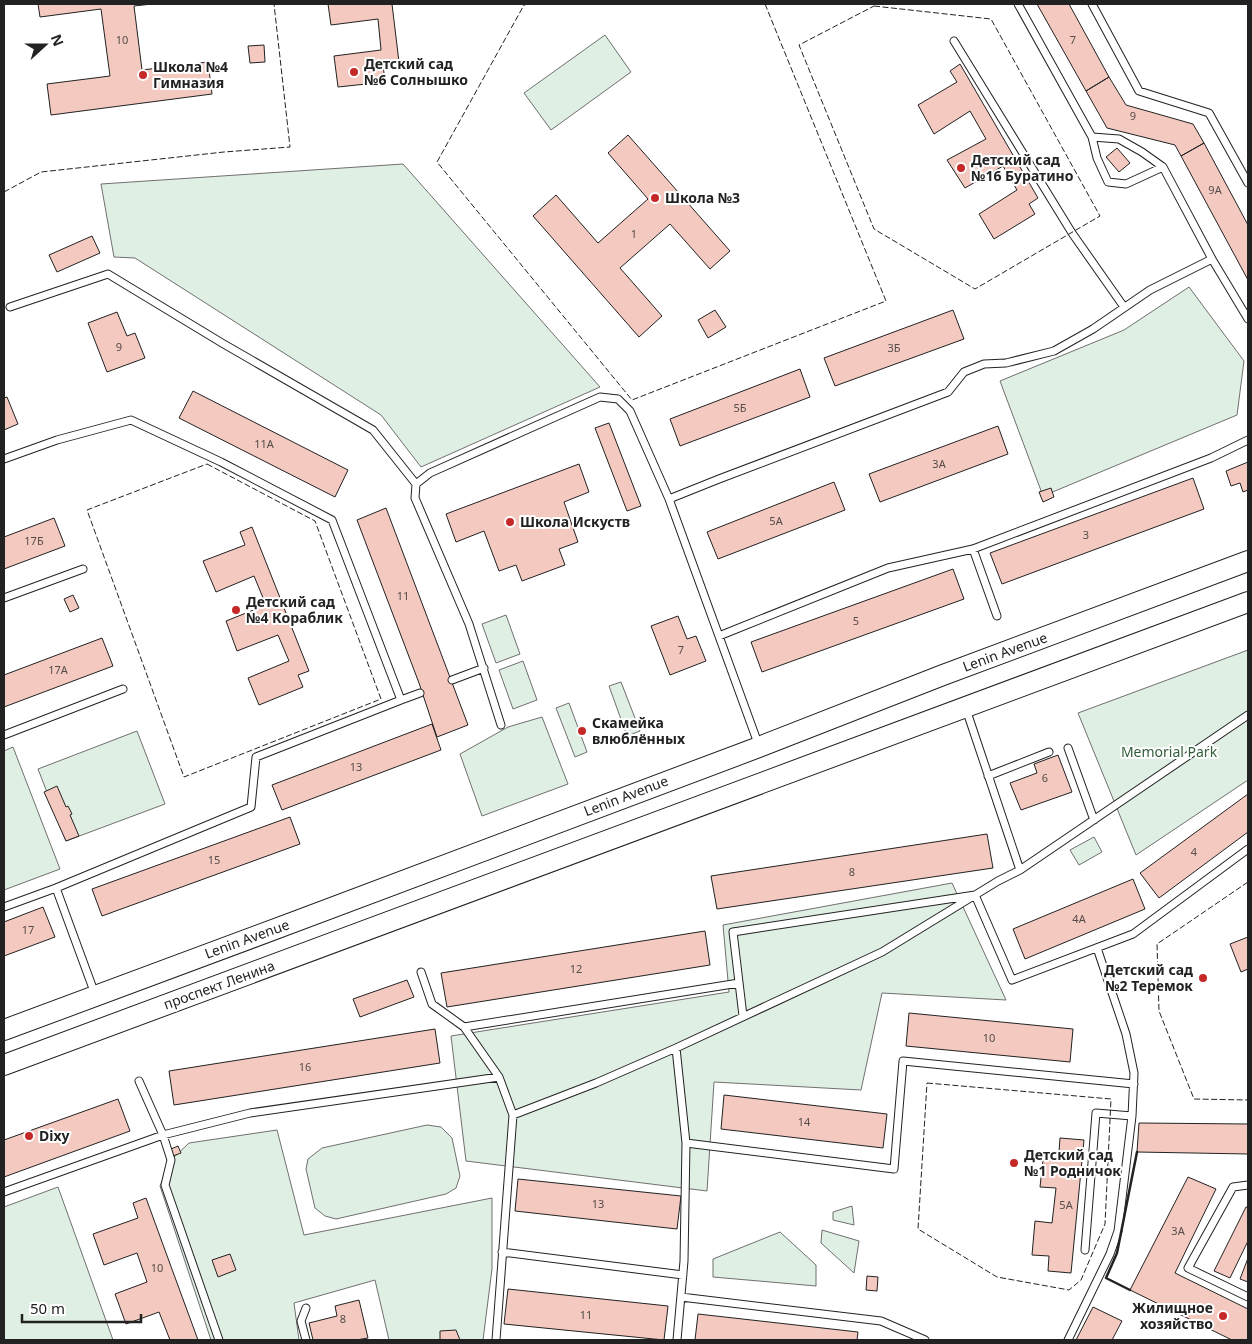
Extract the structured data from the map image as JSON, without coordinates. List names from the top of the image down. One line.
{"streets":{"main road":["Lenin Avenue"]},"parks":["Memorial Park"],"places":["Детский сад №6 Солнышко","Школа №4 Гимназия","Детский сад №16 Буратино","Школа №3","Школа Искуств","Детский сад №4 Кораблик","Скамейка влюблённых","Детский сад №2 Теремок","Dixy","Детский сад №1 Родничок","Жилищное хозяйство"],"house_numbers":["10","7","9","9А","1","9","3Б","5Б","11А","3А","5А","3","17Б","11","5","7","17А","13","6","4","15","8","4А","17","12","10","16","14","13","5А","3А","10","11","8"],"scale_bar":"50 m","north":"right"}
